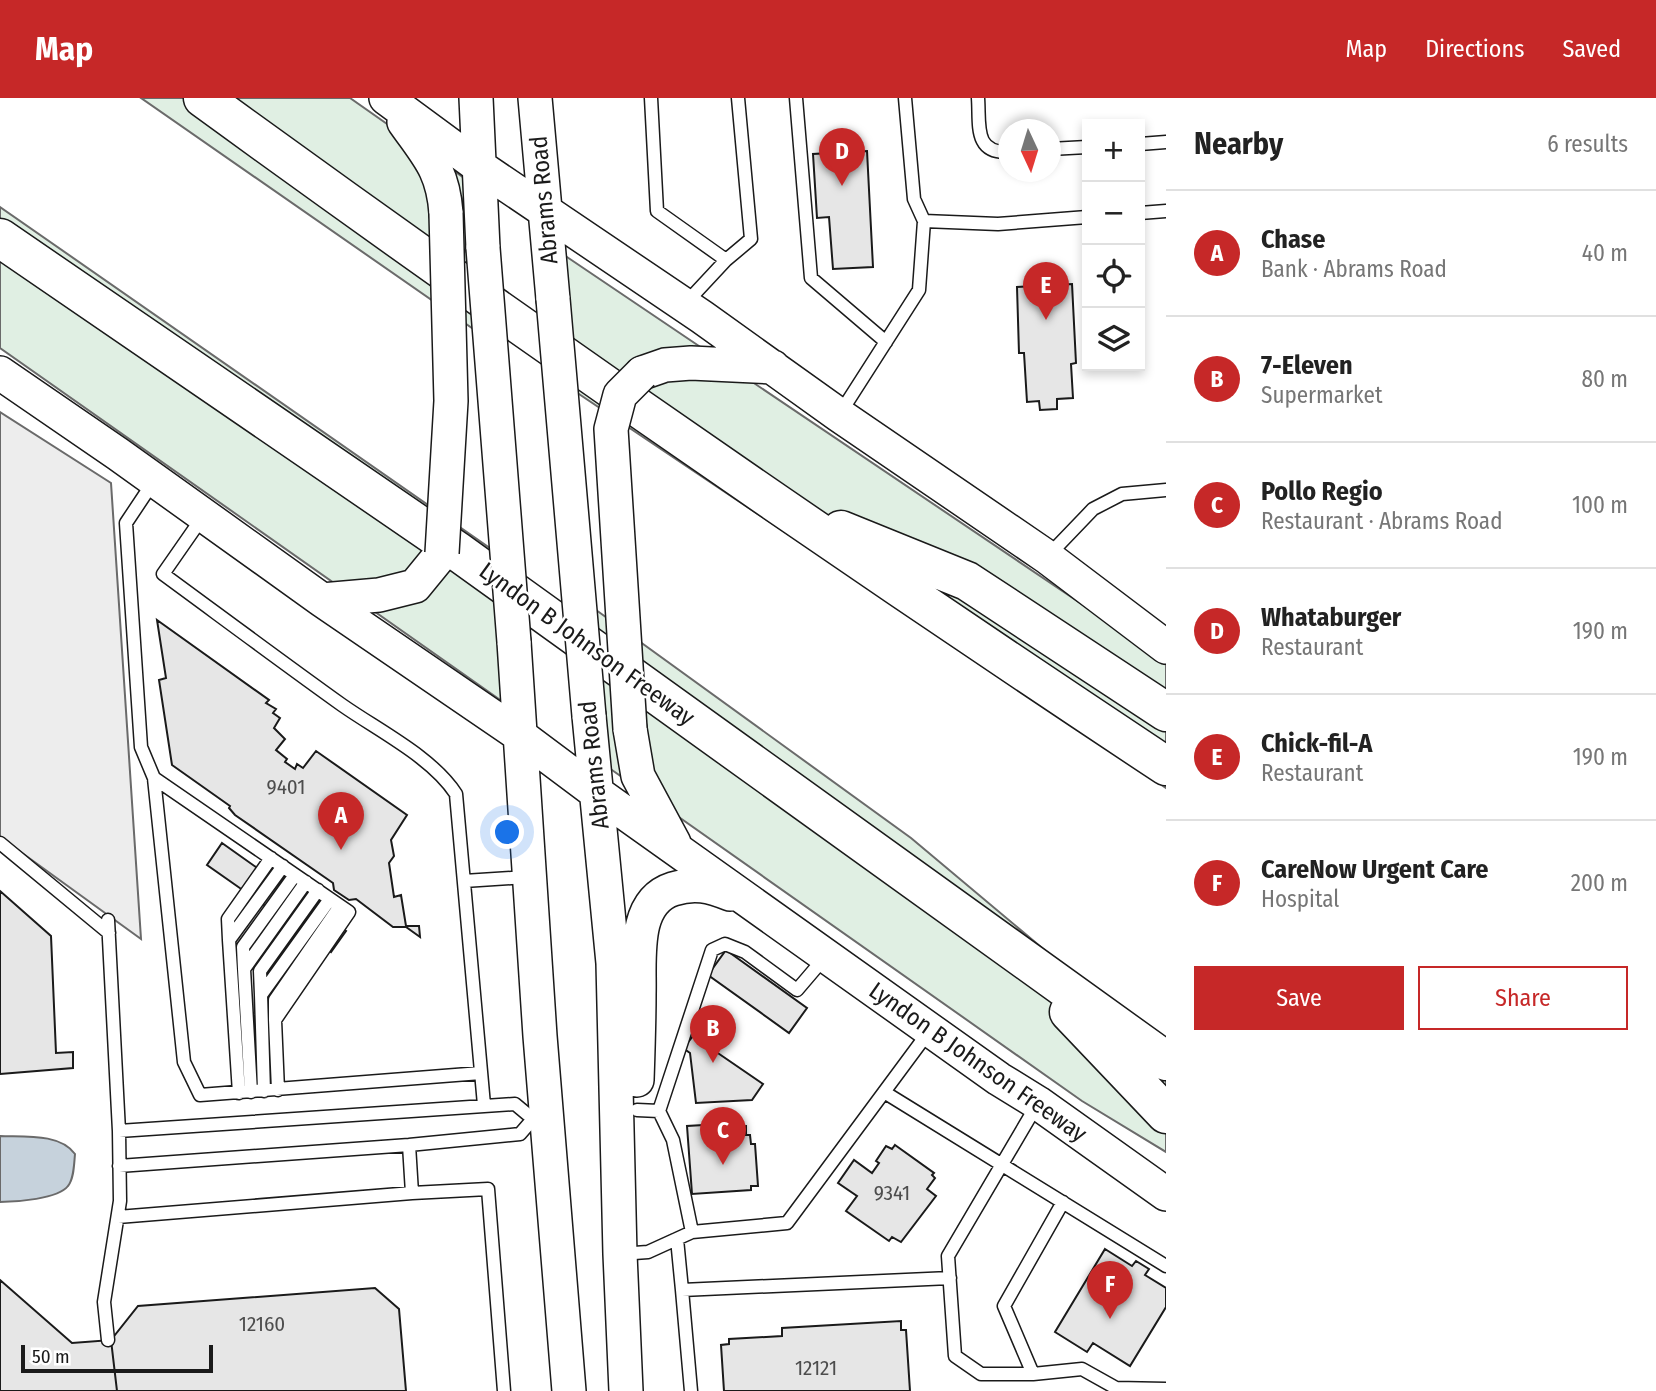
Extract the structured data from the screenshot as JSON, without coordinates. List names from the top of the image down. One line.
{"streets":{"highway":["Lyndon B Johnson Freeway"],"main road":["Abrams Road"]},"crossings":[["Abrams Road","Lyndon B Johnson Freeway"]],"house_numbers":["9401","9341","12160","12121"],"scale_bar":"50 m","north":"bottom","page":{"header":"Map","nav":["Map","Directions","Saved"],"heading":["Nearby","6 results"],"map_buttons":["+","−"],"pins":["D","E","A","B","C","F"],"list":[{"mark":"A","name":"Chase","note":"Bank · Abrams Road","value":"40 m"},{"mark":"B","name":"7-Eleven","note":"Supermarket","value":"80 m"},{"mark":"C","name":"Pollo Regio","note":"Restaurant · Abrams Road","value":"100 m"},{"mark":"D","name":"Whataburger","note":"Restaurant","value":"190 m"},{"mark":"E","name":"Chick-fil-A","note":"Restaurant","value":"190 m"},{"mark":"F","name":"CareNow Urgent Care","note":"Hospital","value":"200 m"}],"buttons":["Save","Share"],"scale":"50 m"}}
